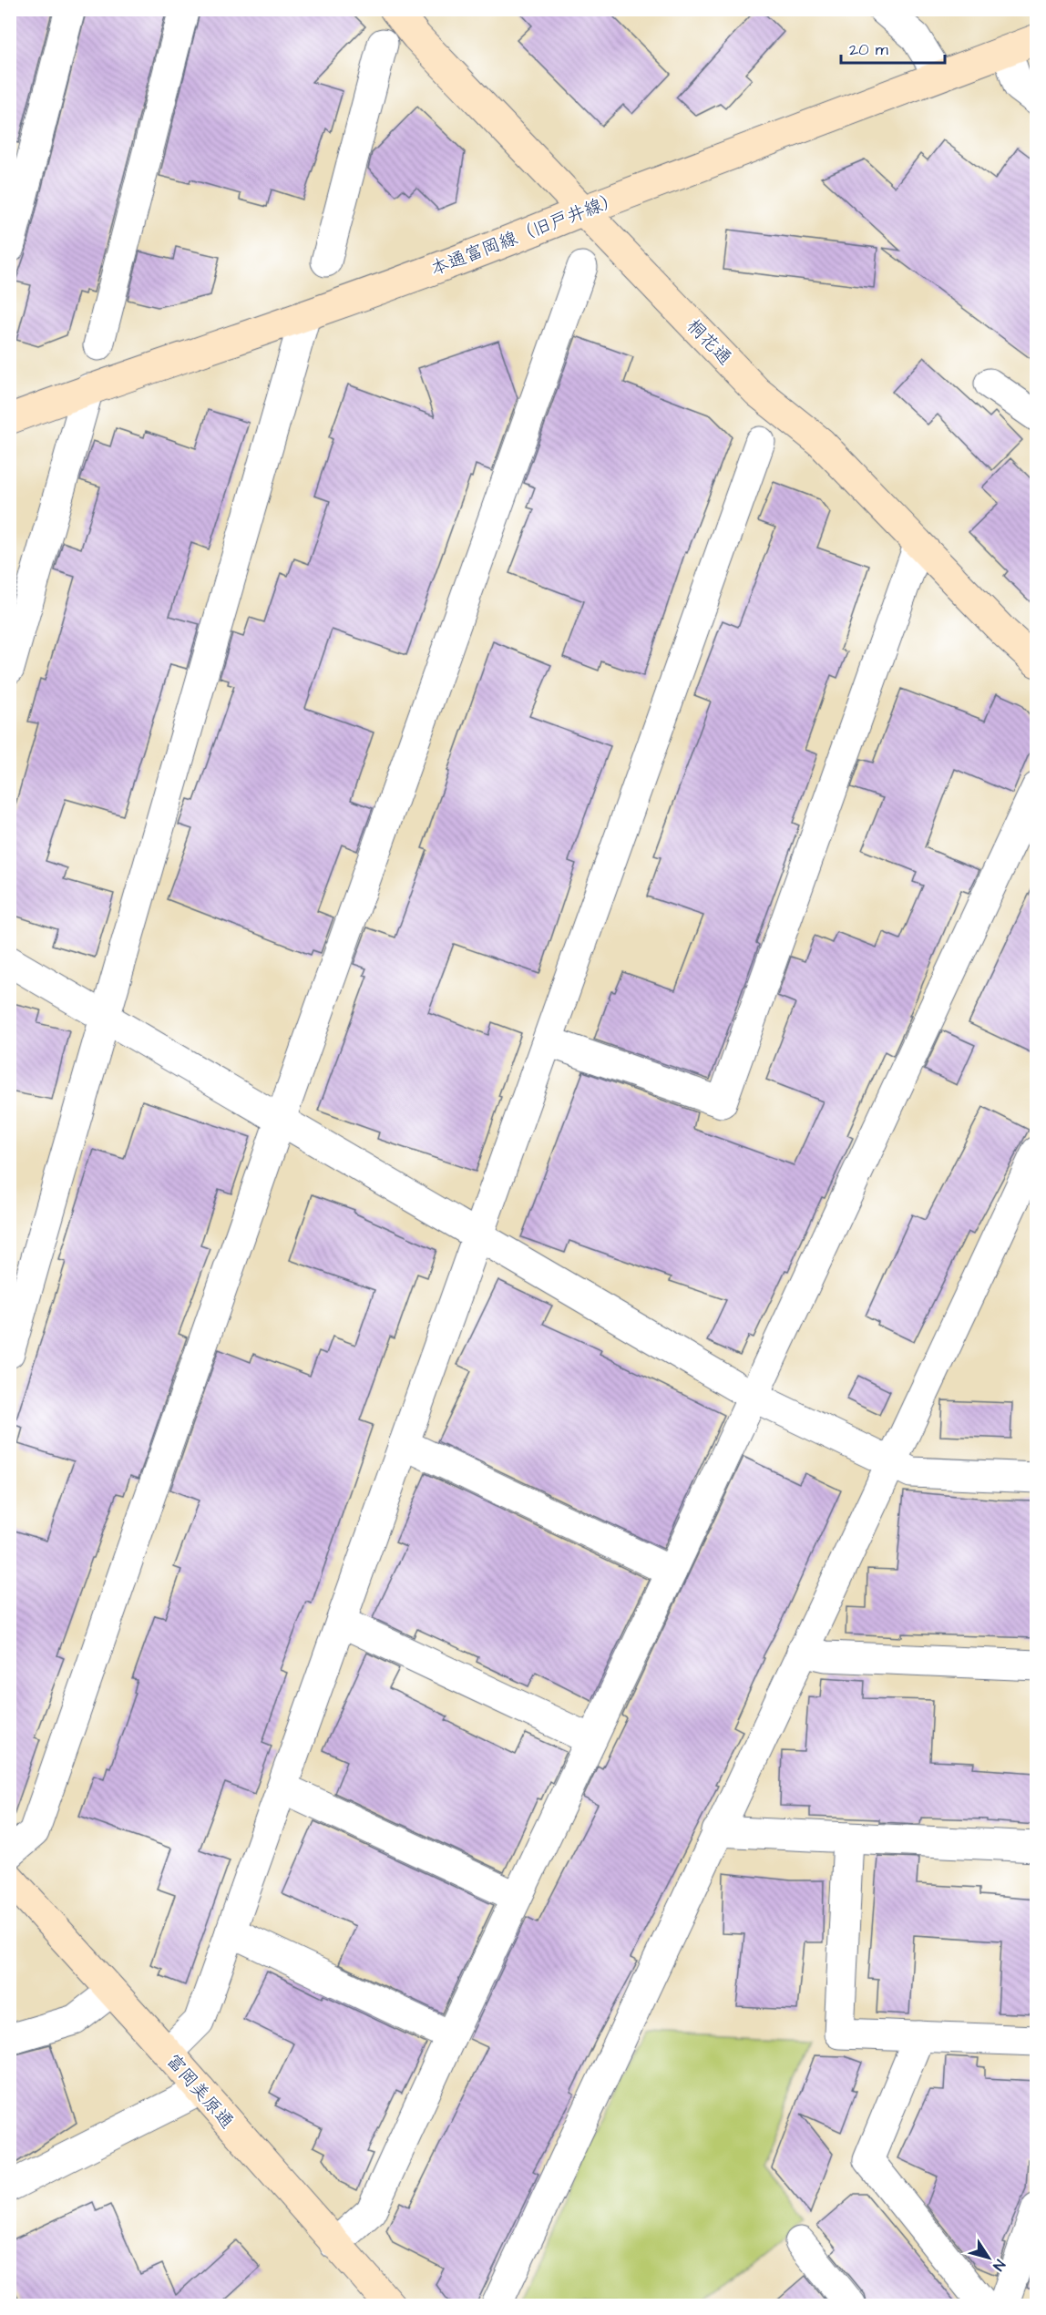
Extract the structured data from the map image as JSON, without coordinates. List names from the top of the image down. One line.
{"streets":{"street":["本通富岡線（旧戸井線）","桐花通","富岡美原通"]},"crossings":[["本通富岡線（旧戸井線）","桐花通"]],"scale_bar":"20 m","north":"bottom right"}
